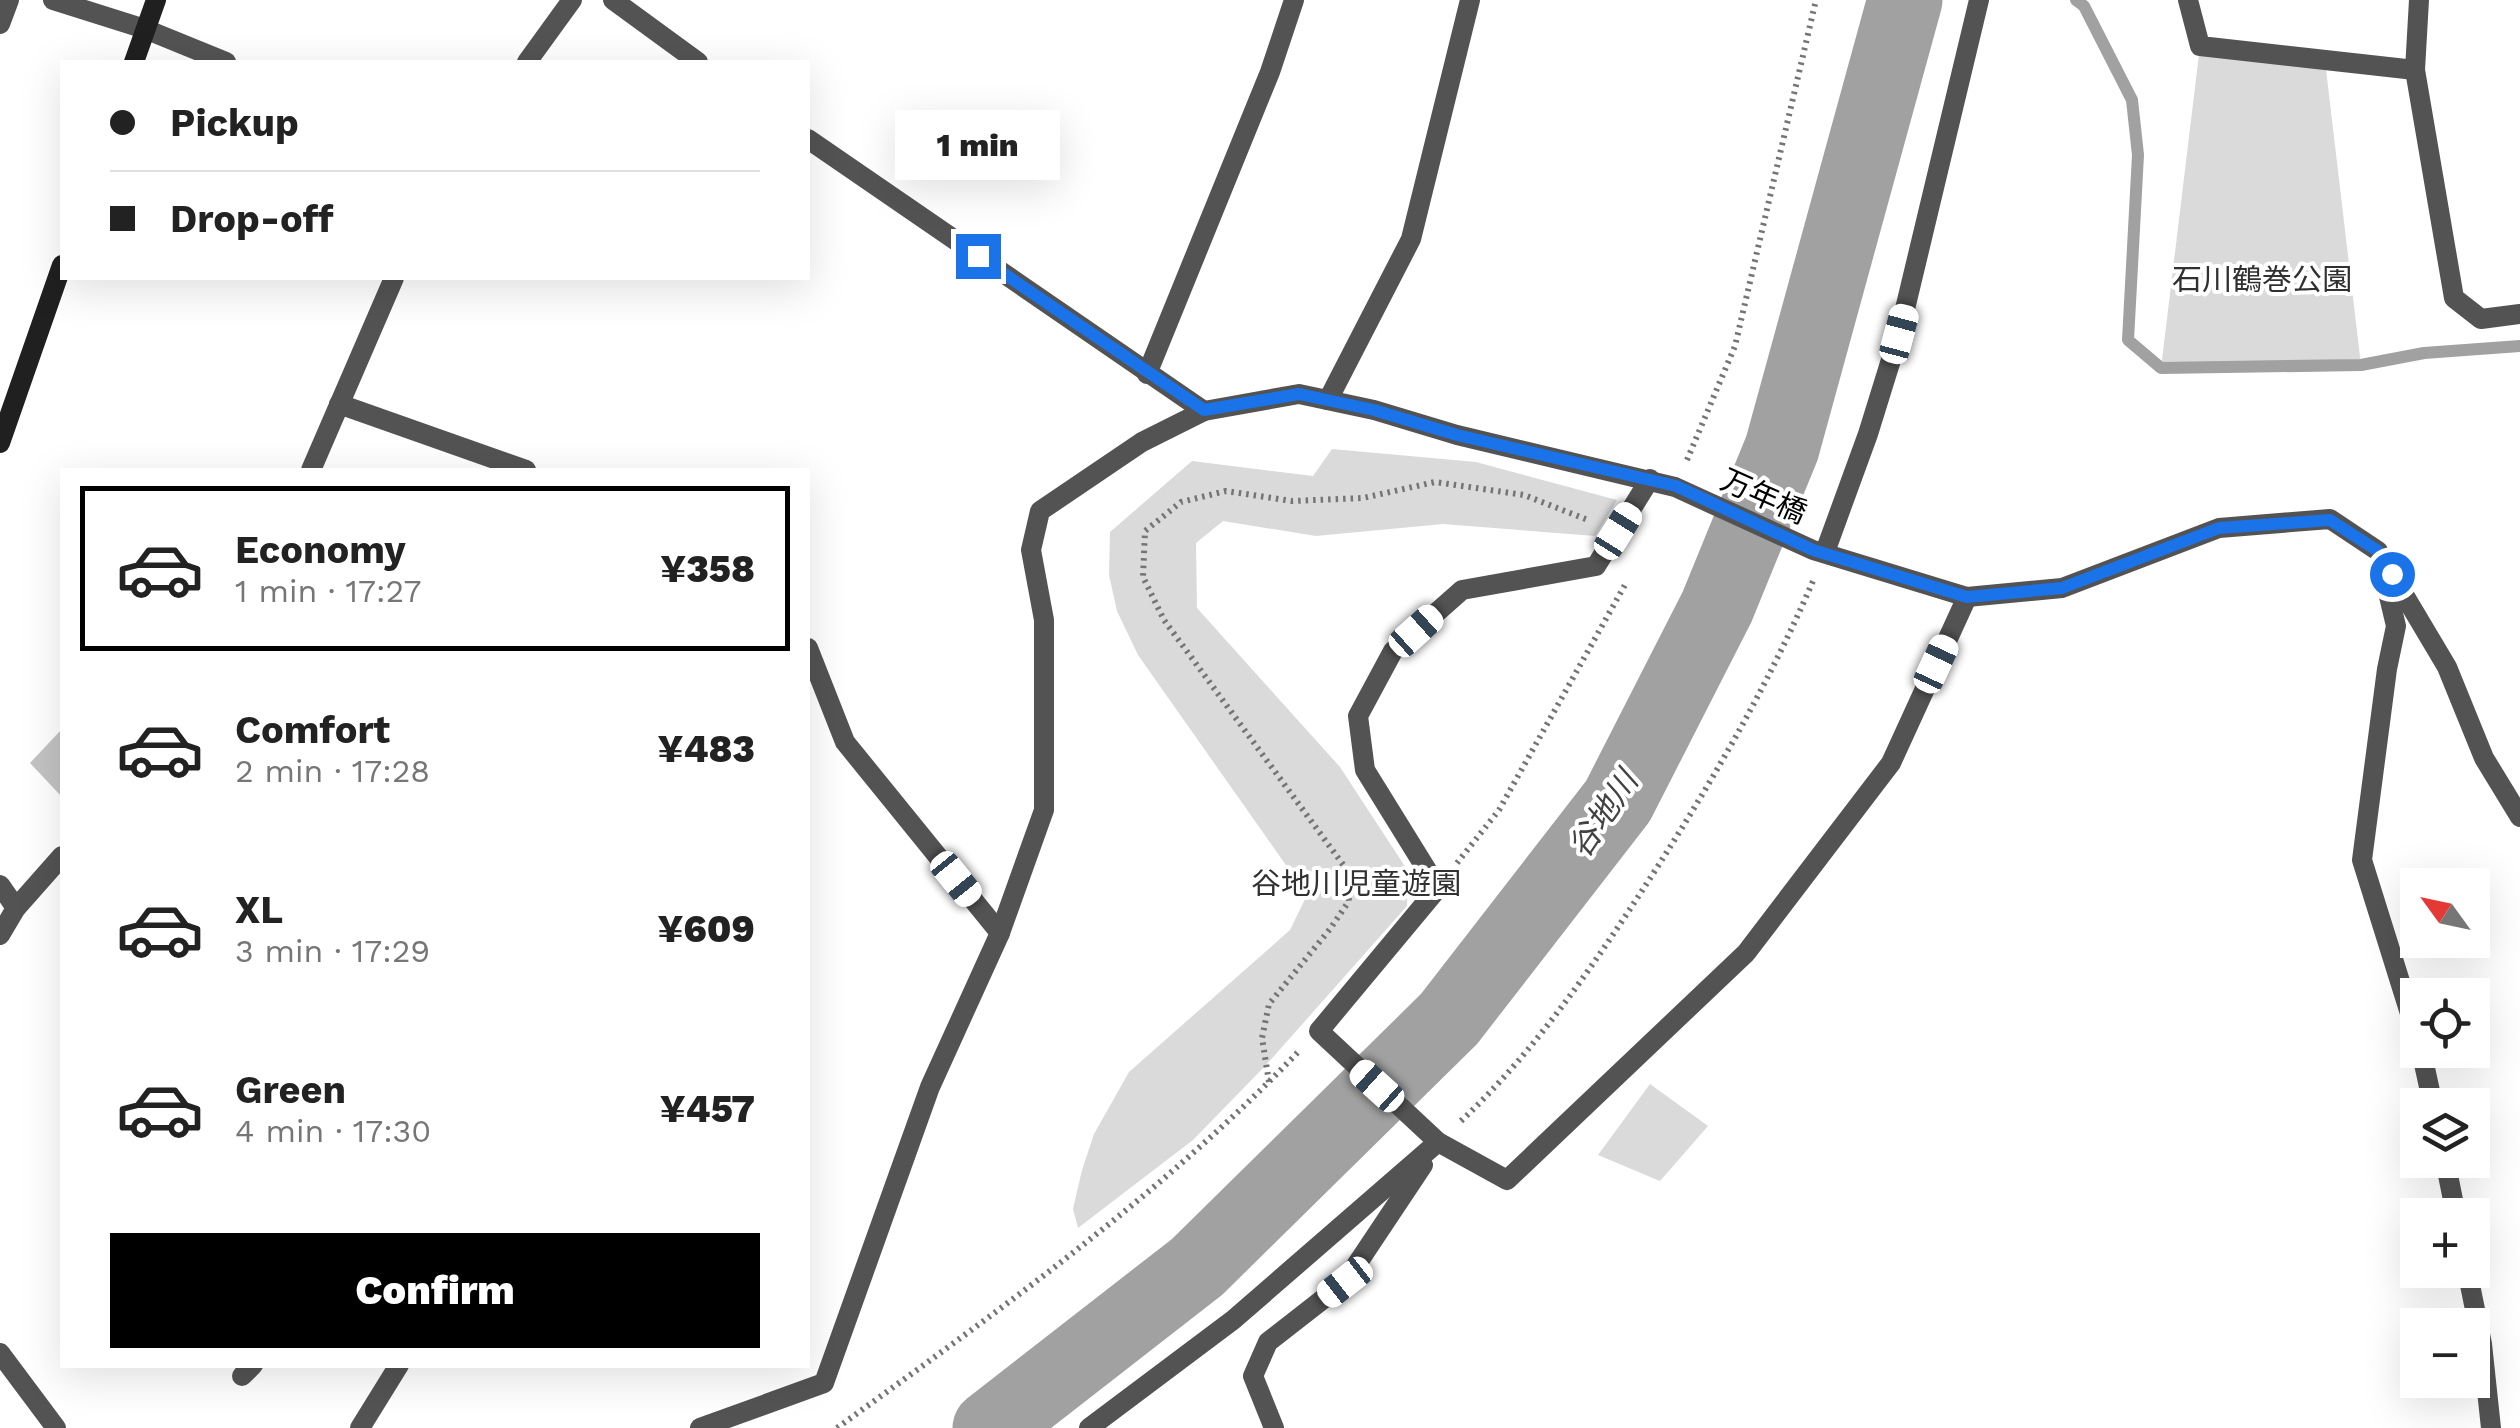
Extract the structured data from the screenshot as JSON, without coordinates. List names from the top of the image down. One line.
{"streets":{"street":["万年橋"]},"water":["谷地川"],"parks":["石川鶴巻公園","谷地川児童遊園"],"north":"top left","page":{"banner":["Pickup","Drop-off"],"bubble":"1 min","list":[{"name":"Economy","note":"1 min · 17:27","value":"¥358"},{"name":"Comfort","note":"2 min · 17:28","value":"¥483"},{"name":"XL","note":"3 min · 17:29","value":"¥609"},{"name":"Green","note":"4 min · 17:30","value":"¥457"}],"map_buttons":["+","−"],"buttons":"Confirm"}}
